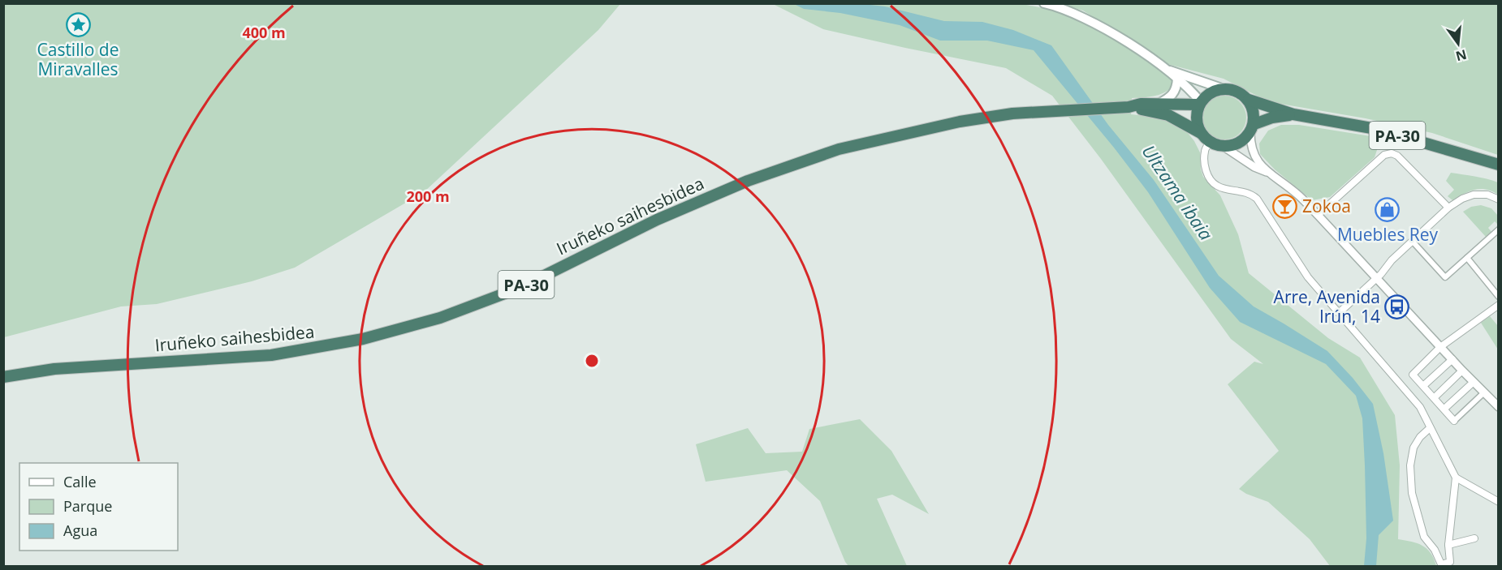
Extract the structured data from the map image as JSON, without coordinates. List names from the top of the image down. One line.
{"streets":{"highway":["PA-30","Iruñeko saihesbidea"]},"crossings":[["PA-30","Iruñeko saihesbidea"]],"water":["Ultzama ibaia"],"places":{"place":["Castillo de Miravalles"],"bar":["Zokoa"],"shop":["Muebles Rey"],"bus stop":["Arre, Avenida Irún, 14"]},"legend":["Calle","Parque","Agua"],"north":"bottom","rings":["400 m","200 m"]}
